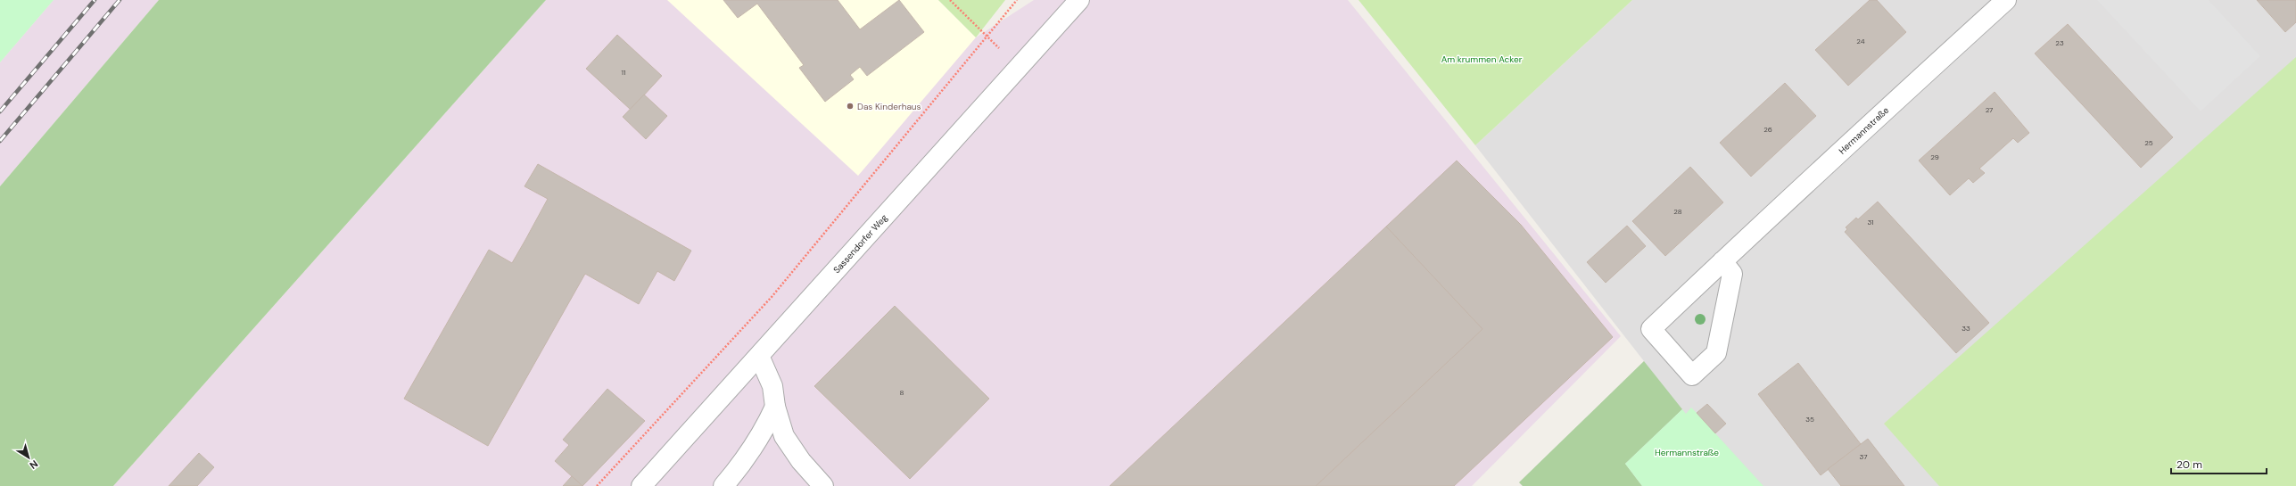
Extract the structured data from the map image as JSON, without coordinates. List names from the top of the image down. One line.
{"streets":{"street":["Hermannstraße","Sassendorfer Weg"]},"parks":["Am krummen Acker","Hermannstraße"],"places":["Das Kinderhaus"],"house_numbers":["24","23","11","27","26","25","29","28","31","33","8","35","37"],"scale_bar":"20 m","north":"bottom right"}
